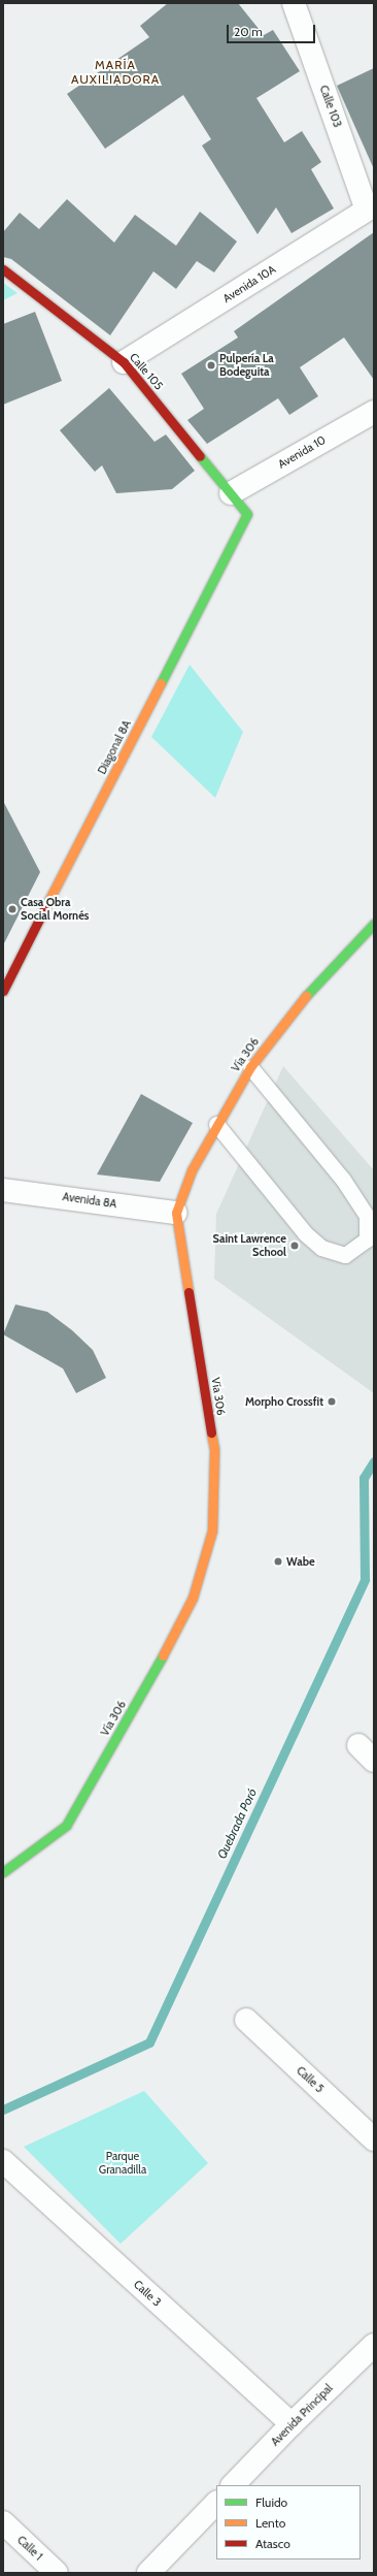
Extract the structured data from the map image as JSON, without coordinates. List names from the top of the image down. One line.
{"streets":{"street":["Calle 103","Avenida 10A","Calle 105","Avenida 10","Diagonal 8A","Vía 306","Avenida 8A","Calle 5","Calle 3","Avenida Principal","Calle 1"]},"crossings":[["Calle 103","Avenida 10A"],["Avenida 10A","Calle 105"],["Calle 105","Avenida 10"],["Calle 105","Diagonal 8A"],["Vía 306","Avenida 8A"],["Calle 3","Avenida Principal"]],"districts":["MARÍA AUXILIADORA"],"water":["Quebrada Poró"],"parks":["Parque Granadilla"],"places":["Pulpería La Bodeguita","Casa Obra Social Mornés","Saint Lawrence School","Morpho Crossfit","Wabe"],"legend":["Fluido","Lento","Atasco"],"scale_bar":"20 m"}
